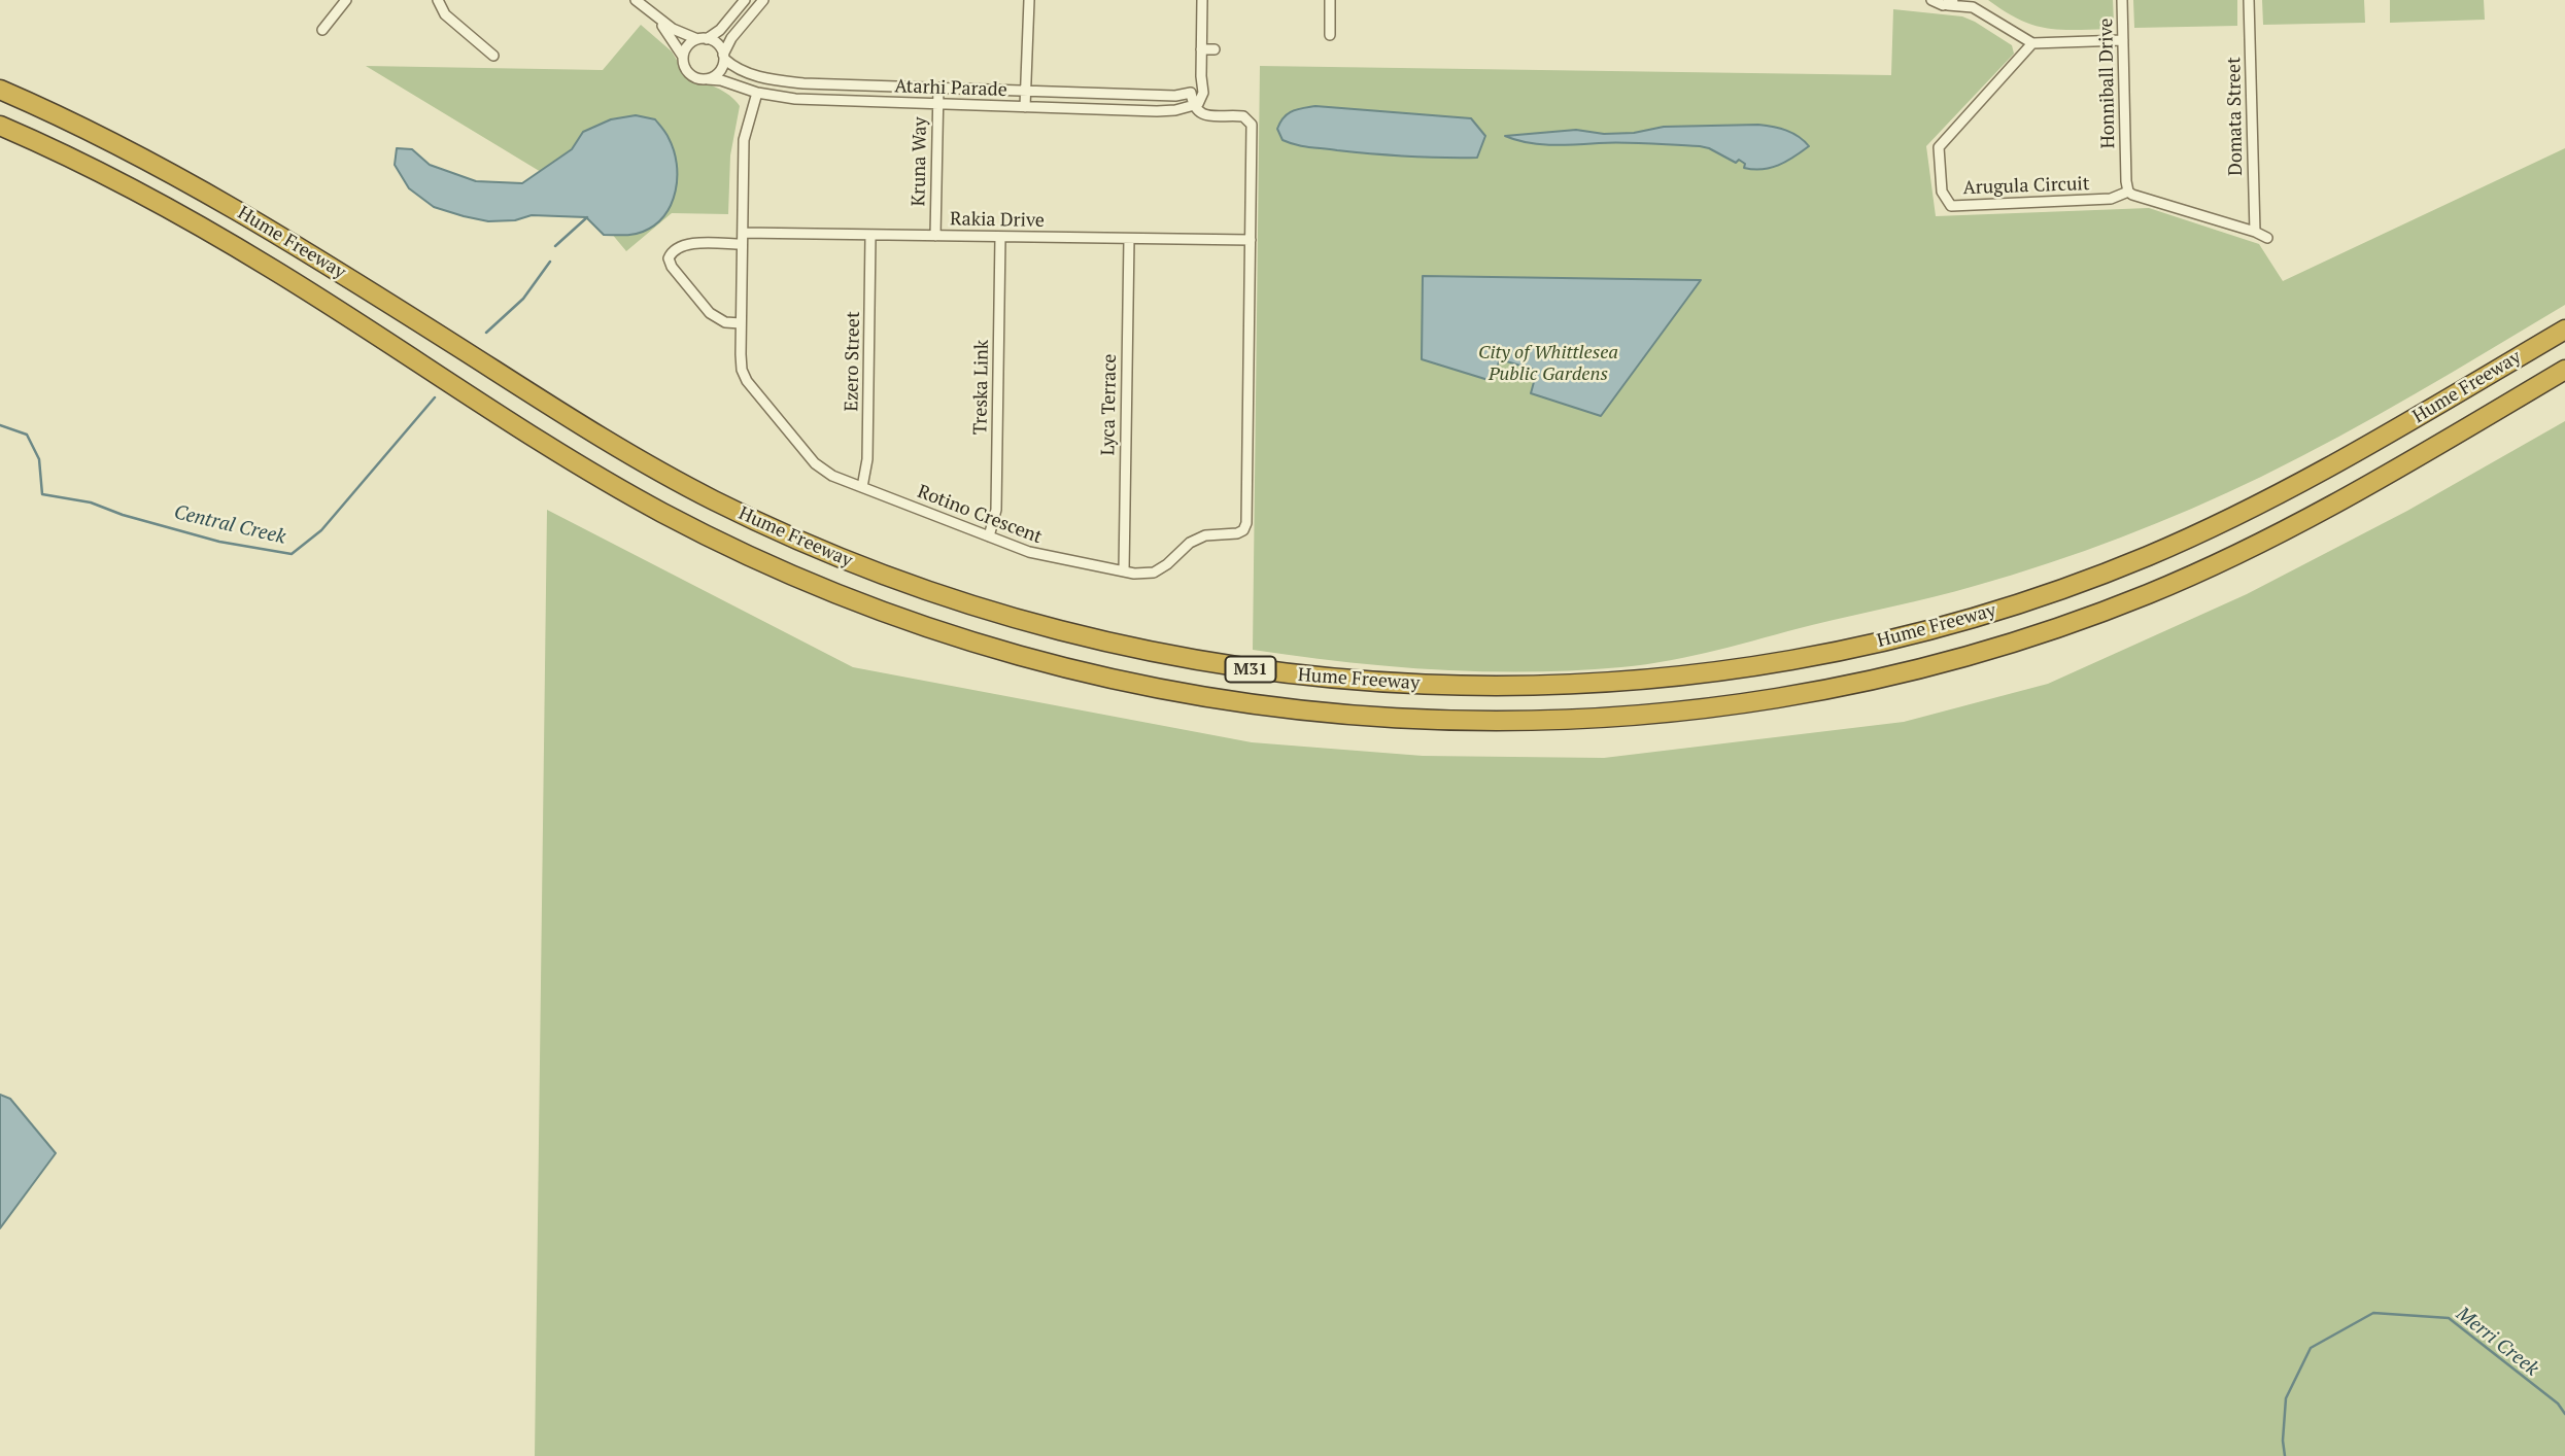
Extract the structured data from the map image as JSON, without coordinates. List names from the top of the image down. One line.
{"streets":{"highway":["Hume Freeway","M31"],"street":["Honniball Drive","Atarhi Parade","Domata Street","Kruna Way","Arugula Circuit","Rakia Drive","Ezero Street","Treska Link","Lyca Terrace","Rotino Crescent"]},"crossings":[["Honniball Drive","Arugula Circuit"],["Atarhi Parade","Kruna Way"],["Atarhi Parade","Rotino Crescent"],["Kruna Way","Rakia Drive"],["Rakia Drive","Ezero Street"],["Rakia Drive","Treska Link"],["Rakia Drive","Lyca Terrace"],["Rakia Drive","Rotino Crescent"],["Ezero Street","Rotino Crescent"],["Treska Link","Rotino Crescent"],["Lyca Terrace","Rotino Crescent"]],"water":["Central Creek","Merri Creek"],"parks":["City of Whittlesea Public Gardens"]}
